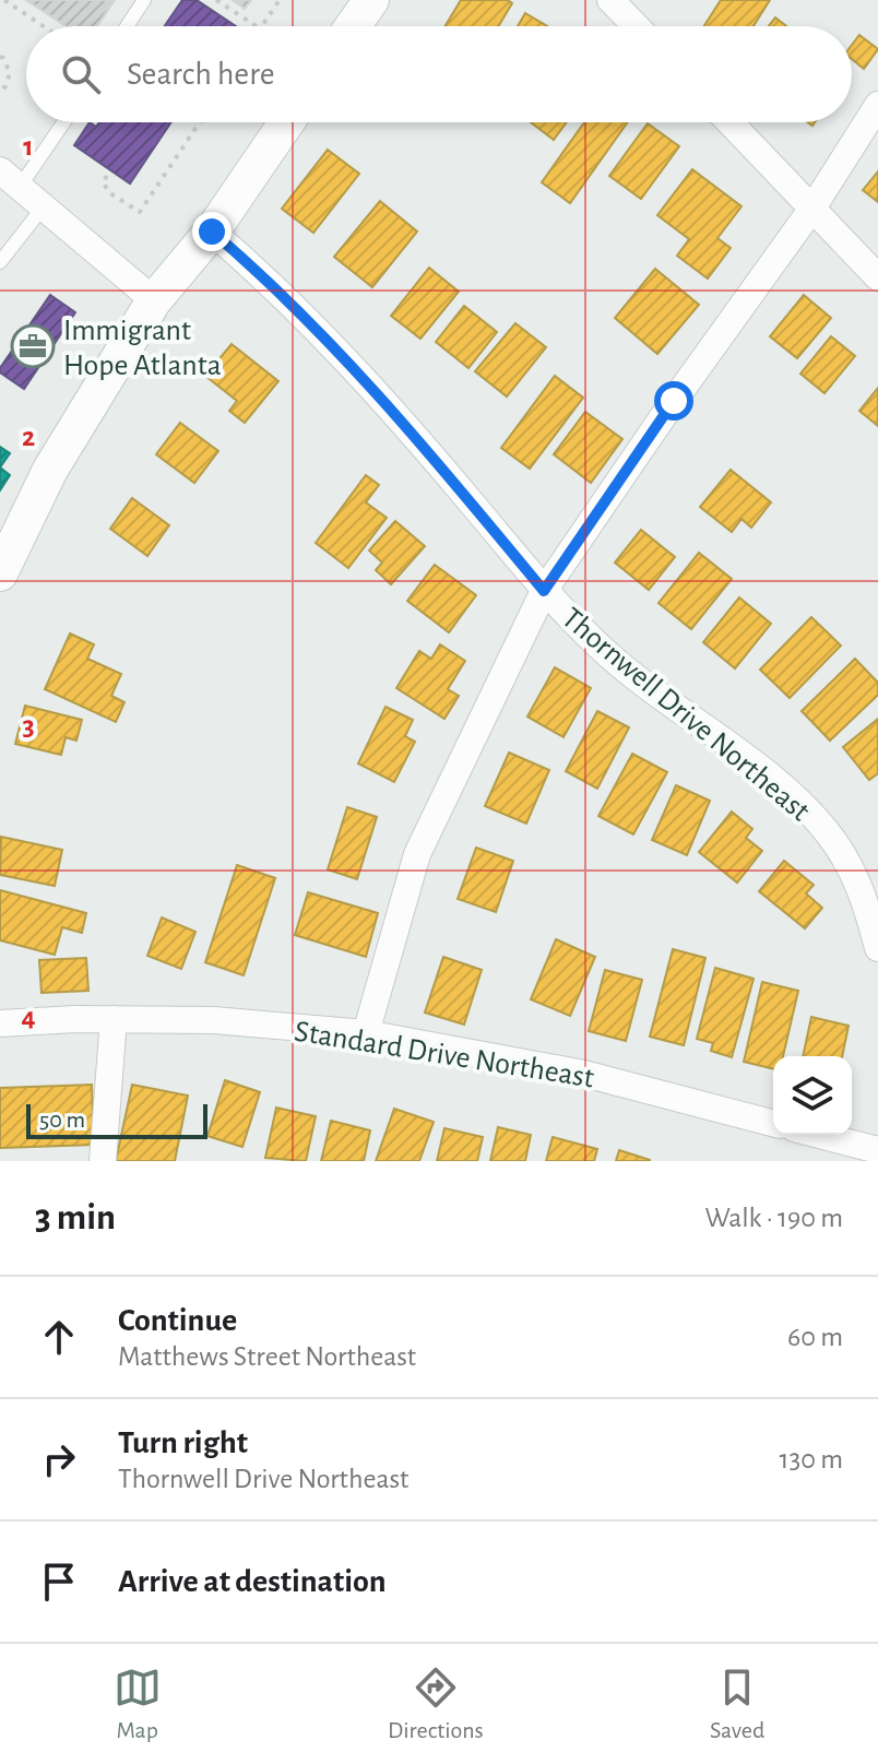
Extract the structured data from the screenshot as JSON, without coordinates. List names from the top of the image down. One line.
{"streets":{"street":["Thornwell Drive Northeast","Standard Drive Northeast"]},"places":{"office":["Immigrant Hope Atlanta"]},"scale_bar":"50 m","page":{"search":"Search here","scale":"50 m","heading":["3 min","Walk · 190 m"],"list":[["Continue","Matthews Street Northeast","60 m"],["Turn right","Thornwell Drive Northeast","130 m"],"Arrive at destination"],"nav":["Map","Directions","Saved"]},"grid":{"rows":["1","2","3","4"]}}
